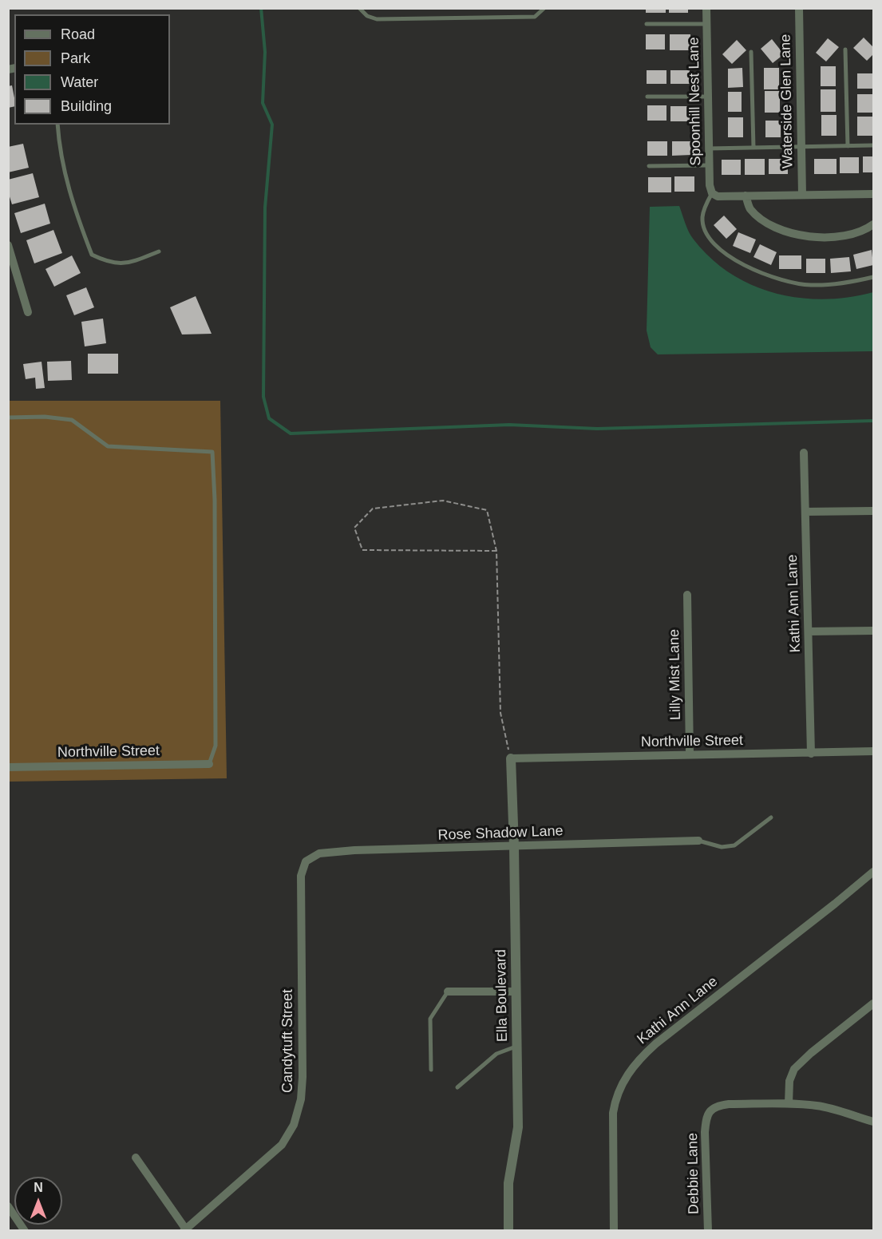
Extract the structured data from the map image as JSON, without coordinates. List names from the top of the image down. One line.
{"streets":{"street":["Spoonhill Nest Lane","Waterside Glen Lane","Kathi Ann Lane","Lilly Mist Lane","Northville Street","Rose Shadow Lane","Ella Boulevard","Candytuft Street","Debbie Lane"]},"crossings":[["Kathi Ann Lane","Northville Street"],["Lilly Mist Lane","Northville Street"],["Northville Street","Ella Boulevard"],["Rose Shadow Lane","Ella Boulevard"],["Rose Shadow Lane","Candytuft Street"]],"legend":["Road","Park","Water","Building"],"north":"top"}
